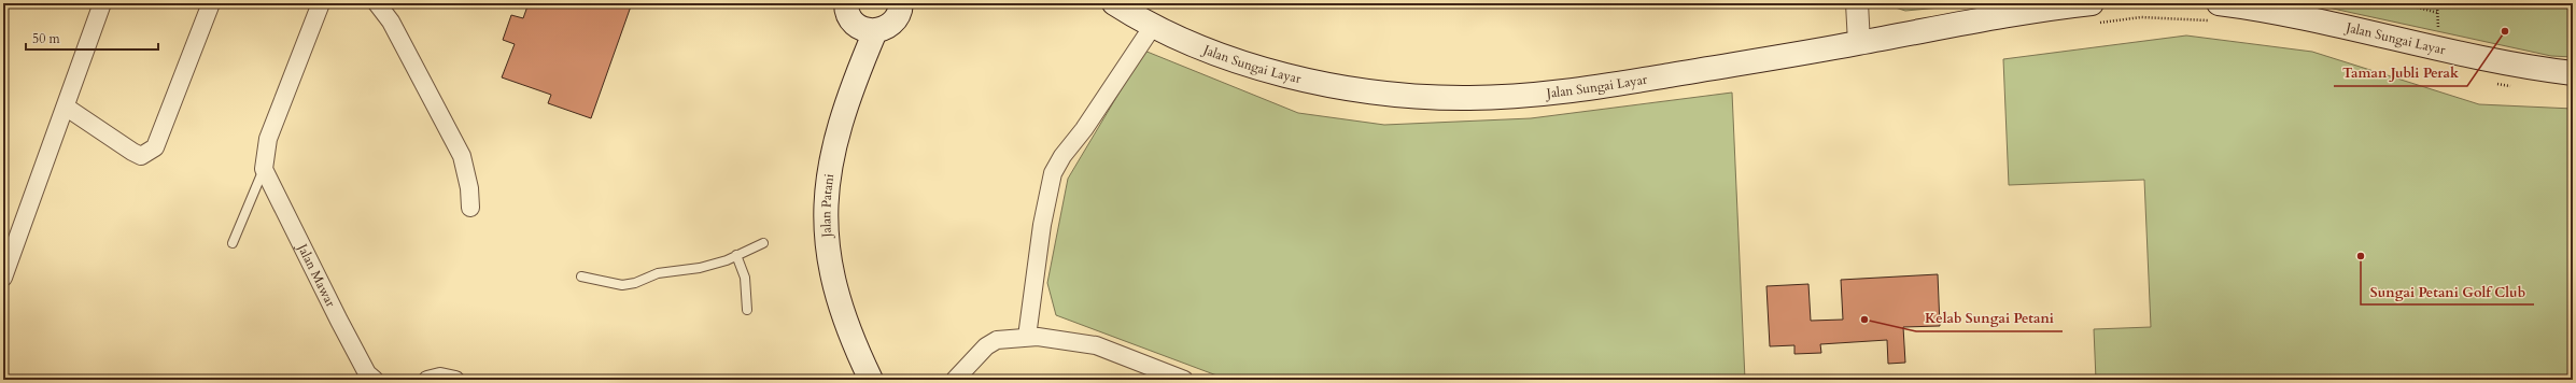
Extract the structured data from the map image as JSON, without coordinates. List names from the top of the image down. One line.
{"streets":{"main road":["Jalan Sungai Layar","Jalan Patani"],"street":["Jalan Mawar"]},"places":["Taman Jubli Perak","Sungai Petani Golf Club","Kelab Sungai Petani"],"scale_bar":"50 m"}
